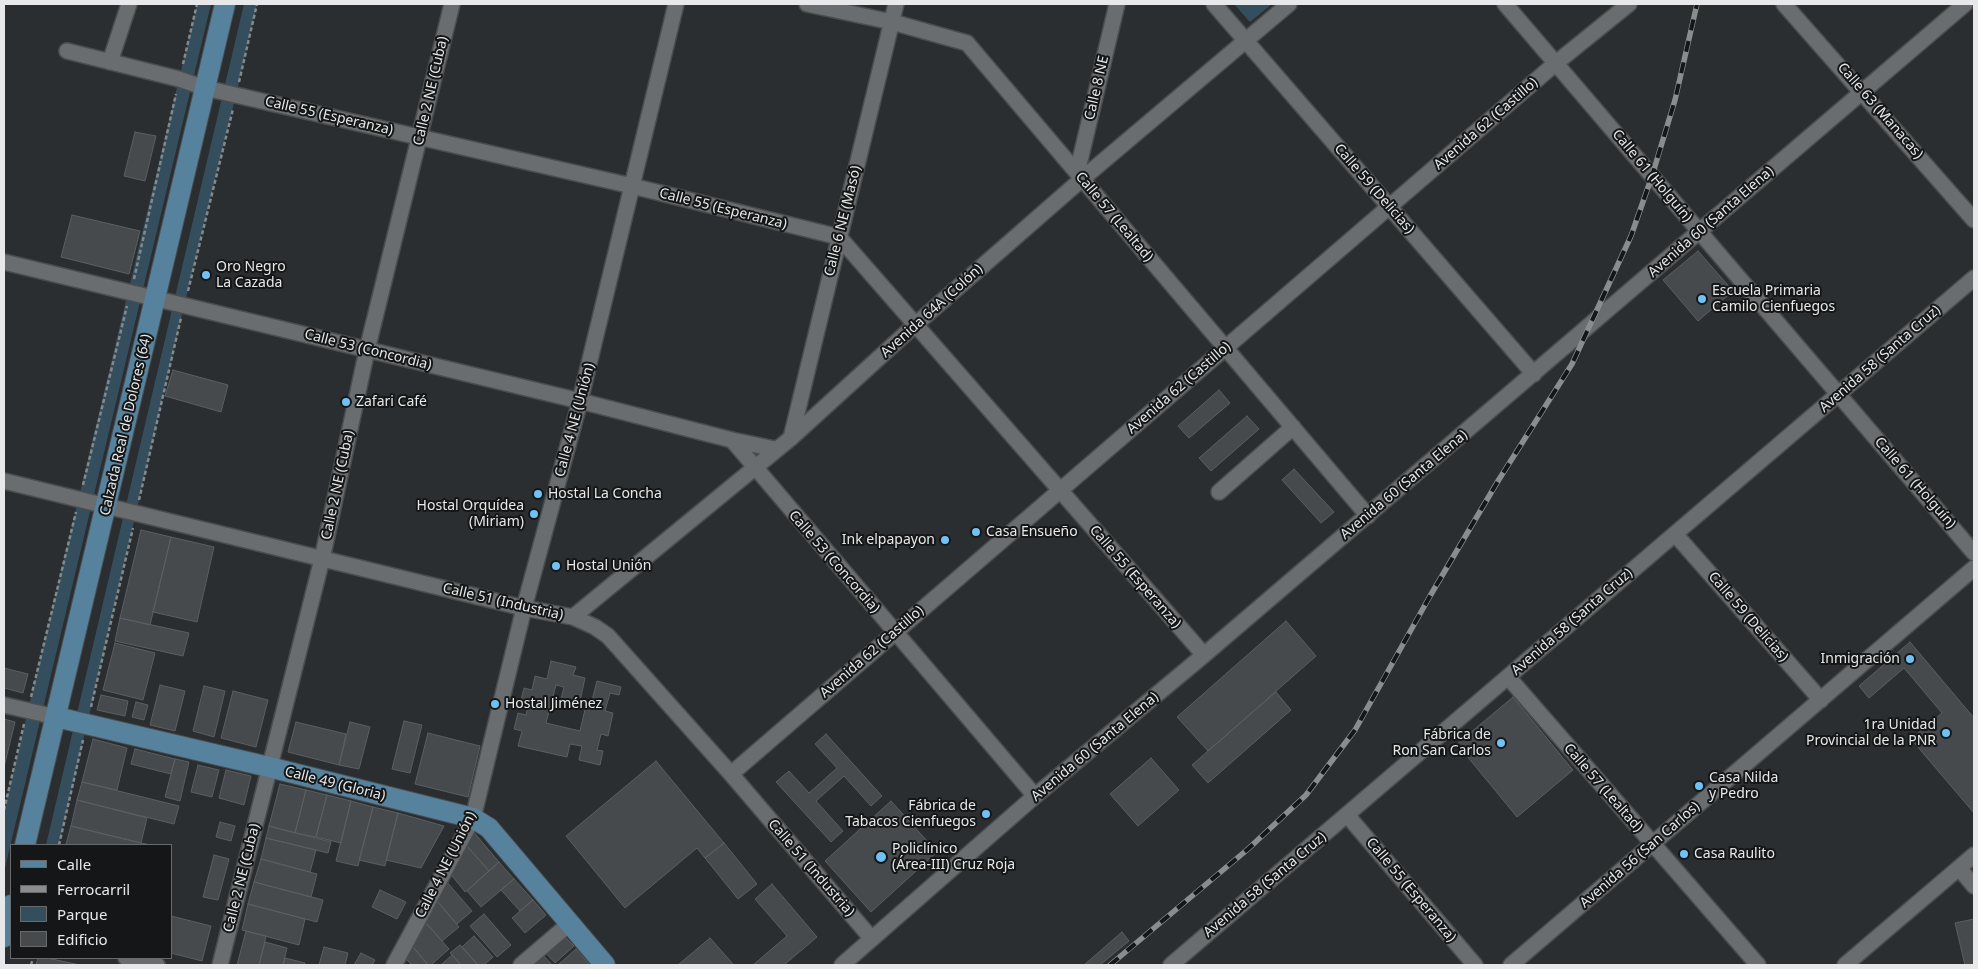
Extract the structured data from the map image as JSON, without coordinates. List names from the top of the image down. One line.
{"streets":{"main road":["Calzada Real de Dolores (64)","Calle 49 (Gloria)"],"street":["Calle 8 NE","Calle 2 NE (Cuba)","Calle 63 (Manacas)","Calle 55 (Esperanza)","Avenida 62 (Castillo)","Calle 61 (Holguín)","Calle 59 (Delicias)","Calle 57 (Lealtad)","Calle 6 NE (Masó)","Avenida 60 (Santa Elena)","Avenida 64A (Colón)","Calle 53 (Concordia)","Avenida 58 (Santa Cruz)","Calle 4 NE (Unión)","Calle 51 (Industria)","Avenida 56 (San Carlos)"]},"crossings":[["Calle 8 NE","Calle 57 (Lealtad)"],["Calle 8 NE","Avenida 64A (Colón)"],["Calle 2 NE (Cuba)","Calle 55 (Esperanza)"],["Calle 2 NE (Cuba)","Calle 53 (Concordia)"],["Calle 2 NE (Cuba)","Calle 51 (Industria)"],["Calle 2 NE (Cuba)","Calle 49 (Gloria)"],["Calle 63 (Manacas)","Avenida 60 (Santa Elena)"],["Calle 55 (Esperanza)","Avenida 62 (Castillo)"],["Calle 55 (Esperanza)","Calle 6 NE (Masó)"],["Calle 55 (Esperanza)","Avenida 60 (Santa Elena)"],["Calle 55 (Esperanza)","Avenida 64A (Colón)"],["Calle 55 (Esperanza)","Avenida 58 (Santa Cruz)"],["Calle 55 (Esperanza)","Calle 4 NE (Unión)"],["Calle 55 (Esperanza)","Calzada Real de Dolores (64)"],["Avenida 62 (Castillo)","Calle 61 (Holguín)"],["Avenida 62 (Castillo)","Calle 59 (Delicias)"],["Avenida 62 (Castillo)","Calle 57 (Lealtad)"],["Avenida 62 (Castillo)","Calle 53 (Concordia)"],["Avenida 62 (Castillo)","Calle 51 (Industria)"],["Calle 61 (Holguín)","Avenida 60 (Santa Elena)"],["Calle 61 (Holguín)","Avenida 58 (Santa Cruz)"],["Calle 59 (Delicias)","Avenida 60 (Santa Elena)"],["Calle 59 (Delicias)","Avenida 64A (Colón)"],["Calle 59 (Delicias)","Avenida 58 (Santa Cruz)"],["Calle 59 (Delicias)","Avenida 56 (San Carlos)"],["Calle 57 (Lealtad)","Calle 6 NE (Masó)"],["Calle 57 (Lealtad)","Avenida 60 (Santa Elena)"],["Calle 57 (Lealtad)","Avenida 64A (Colón)"],["Calle 57 (Lealtad)","Avenida 58 (Santa Cruz)"],["Calle 57 (Lealtad)","Avenida 56 (San Carlos)"],["Calle 6 NE (Masó)","Avenida 64A (Colón)"],["Avenida 60 (Santa Elena)","Calle 53 (Concordia)"],["Avenida 60 (Santa Elena)","Calle 51 (Industria)"],["Avenida 64A (Colón)","Calle 53 (Concordia)"],["Avenida 64A (Colón)","Calle 51 (Industria)"],["Calle 53 (Concordia)","Calle 4 NE (Unión)"],["Calle 53 (Concordia)","Calzada Real de Dolores (64)"],["Calle 4 NE (Unión)","Calle 51 (Industria)"],["Calle 4 NE (Unión)","Calle 49 (Gloria)"],["Calzada Real de Dolores (64)","Calle 51 (Industria)"],["Calzada Real de Dolores (64)","Calle 49 (Gloria)"]],"places":["Oro Negro La Cazada","Escuela Primaria Camilo Cienfuegos","Zafari Café","Hostal La Concha","Hostal Orquídea (Miriam)","Casa Ensueño","Ink elpapayon","Hostal Unión","Inmigración","Hostal Jiménez","1ra Unidad Provincial de la PNR","Fábrica de Ron San Carlos","Casa Nilda y Pedro","Fábrica de Tabacos Cienfuegos","Casa Raulito","Policlínico (Área-III) Cruz Roja"],"legend":["Calle","Ferrocarril","Parque","Edificio"]}
